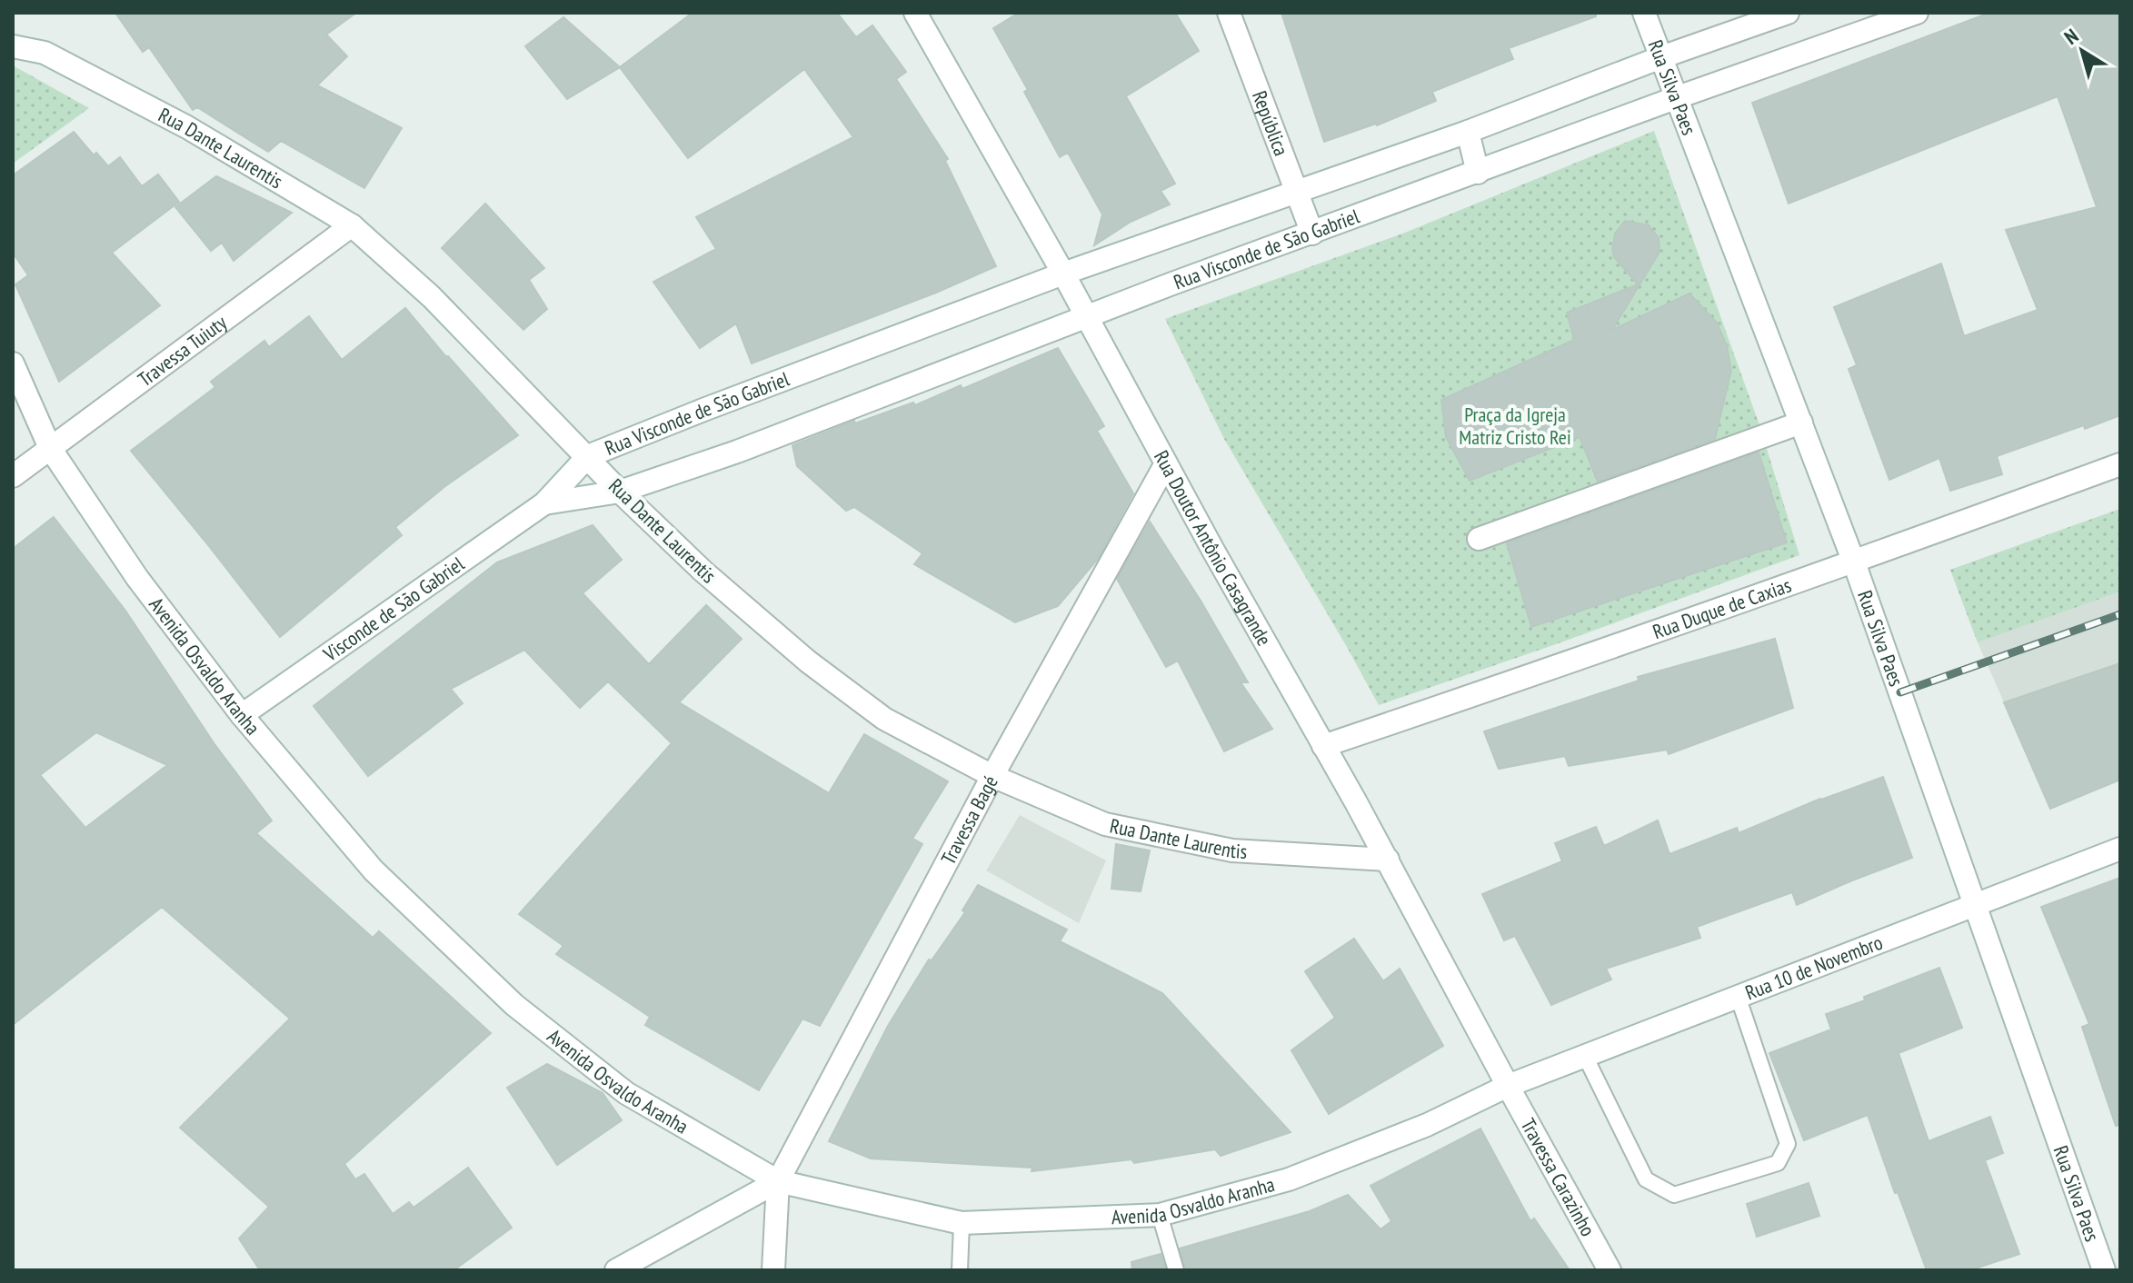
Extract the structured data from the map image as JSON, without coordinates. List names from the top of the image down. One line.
{"streets":{"street":["Rua Silva Paes","República","Rua Dante Laurentis","Rua Visconde de São Gabriel","Travessa Tuiuty","Rua Doutor Antônio Casagrande","Visconde de São Gabriel","Rua Duque de Caxias","Avenida Osvaldo Aranha","Travessa Bagé","Rua 10 de Novembro","Travessa Carazinho"]},"crossings":[["Rua Silva Paes","Rua Visconde de São Gabriel"],["Rua Silva Paes","Rua Duque de Caxias"],["Rua Silva Paes","Rua 10 de Novembro"],["República","Rua Visconde de São Gabriel"],["Rua Dante Laurentis","Rua Visconde de São Gabriel"],["Rua Dante Laurentis","Travessa Tuiuty"],["Rua Dante Laurentis","Rua Doutor Antônio Casagrande"],["Rua Dante Laurentis","Visconde de São Gabriel"],["Rua Dante Laurentis","Travessa Bagé"],["Rua Visconde de São Gabriel","Rua Doutor Antônio Casagrande"],["Rua Visconde de São Gabriel","Visconde de São Gabriel"],["Travessa Tuiuty","Avenida Osvaldo Aranha"],["Rua Doutor Antônio Casagrande","Rua Duque de Caxias"],["Rua Doutor Antônio Casagrande","Avenida Osvaldo Aranha"],["Rua Doutor Antônio Casagrande","Travessa Bagé"],["Rua Doutor Antônio Casagrande","Rua 10 de Novembro"],["Rua Doutor Antônio Casagrande","Travessa Carazinho"],["Visconde de São Gabriel","Avenida Osvaldo Aranha"],["Avenida Osvaldo Aranha","Travessa Bagé"],["Avenida Osvaldo Aranha","Rua 10 de Novembro"],["Avenida Osvaldo Aranha","Travessa Carazinho"],["Rua 10 de Novembro","Travessa Carazinho"]],"parks":["Praça da Igreja Matriz Cristo Rei"],"north":"top left"}
